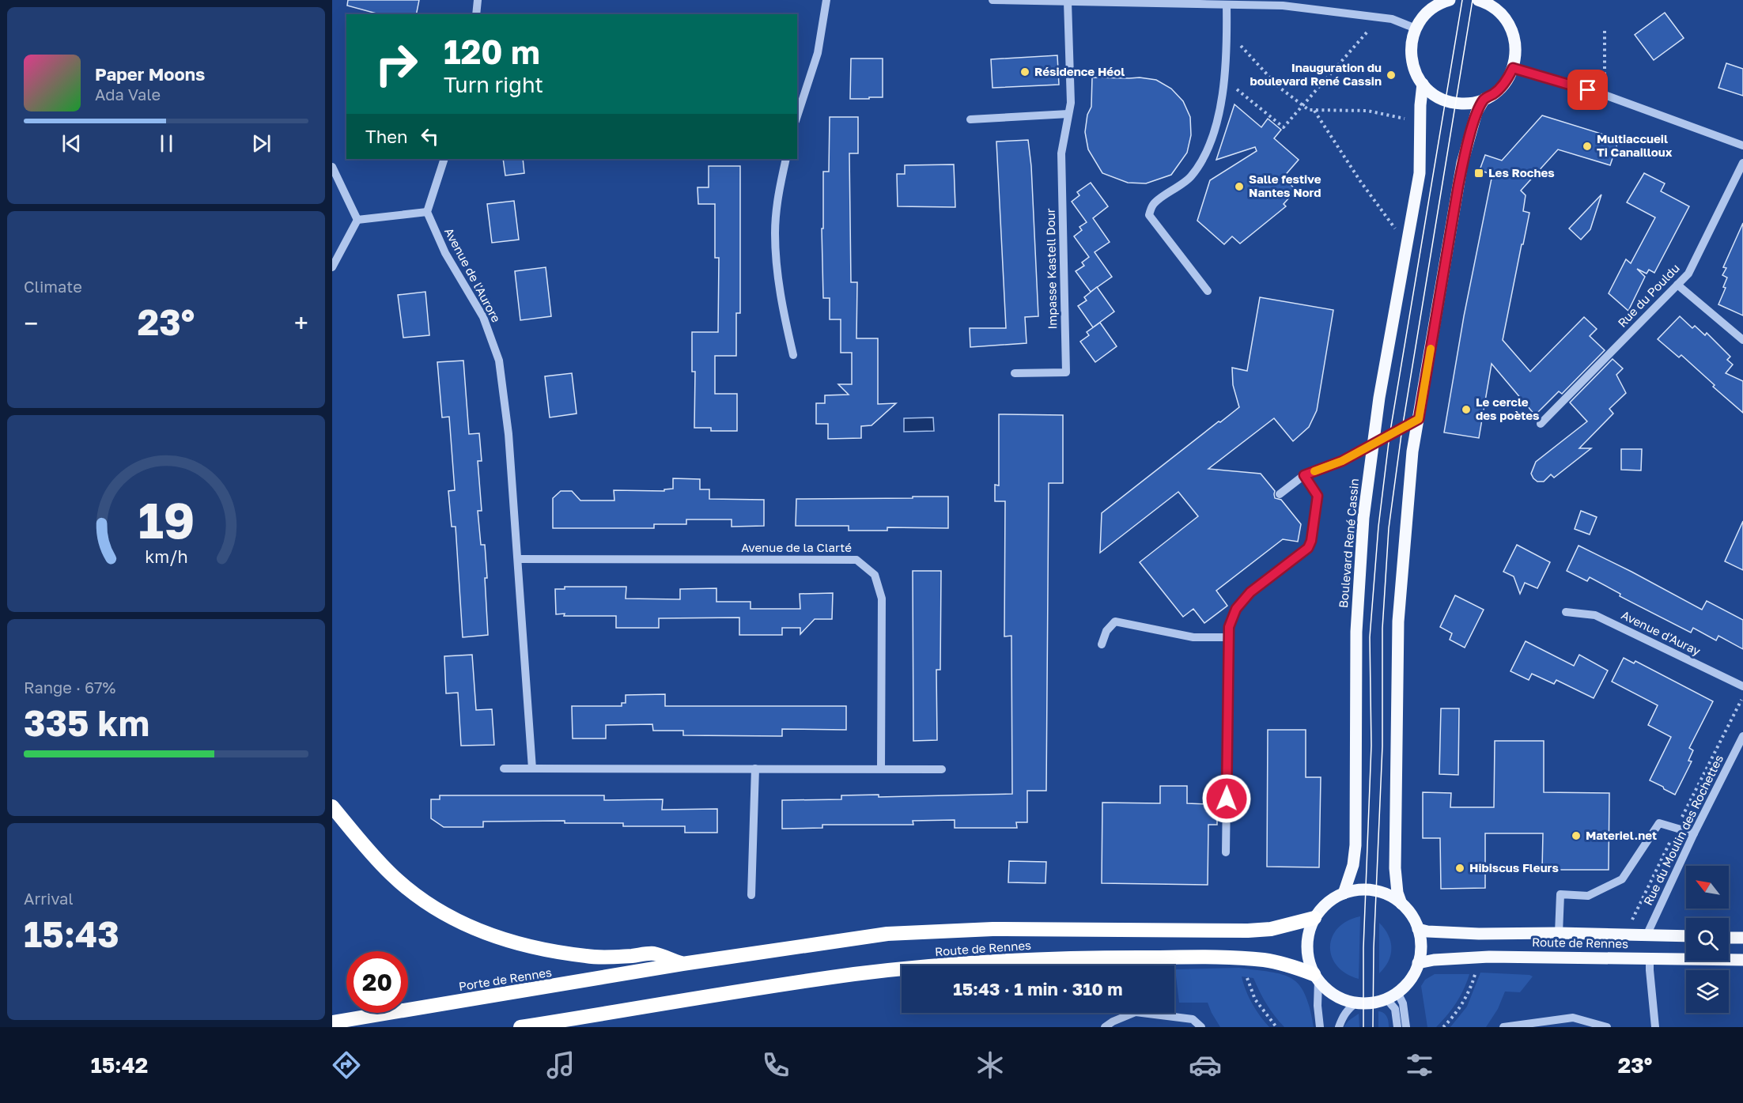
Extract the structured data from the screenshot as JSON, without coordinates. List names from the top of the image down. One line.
{"streets":{"highway":["Route de Rennes","Porte de Rennes"],"main road":["Boulevard René Cassin"],"street":["Impasse Kastell Dour","Avenue de l'Aurore","Rue du Pouldu","Avenue de la Clarté","Avenue d'Auray","Rue du Moulin des Rochettes"]},"crossings":[["Avenue de l'Aurore","Avenue de la Clarté"],["Boulevard René Cassin","Route de Rennes"],["Rue du Moulin des Rochettes","Route de Rennes"],["Route de Rennes","Porte de Rennes"]],"places":{"other":["Résidence Héol","Inauguration du boulevard René Cassin","Multiaccueil Ti Canailloux","Salle festive Nantes Nord","Le cercle des poètes","Materiel.net","Hibiscus Fleurs"],"transit":["Les Roches"]},"north":"top left","page":{"turn":["120 m","Turn right"],"song":["Paper Moons","Ada Vale"],"then":"Then","tile":["Climate",["Range · 67%","335 km"],["Arrival","15:43"]],"heat":["−","23°","+"],"limit":"20","trip":"15:43 · 1 min · 310 m","tabs":["15:42","23°"],"gauge":["19","km/h"]}}
